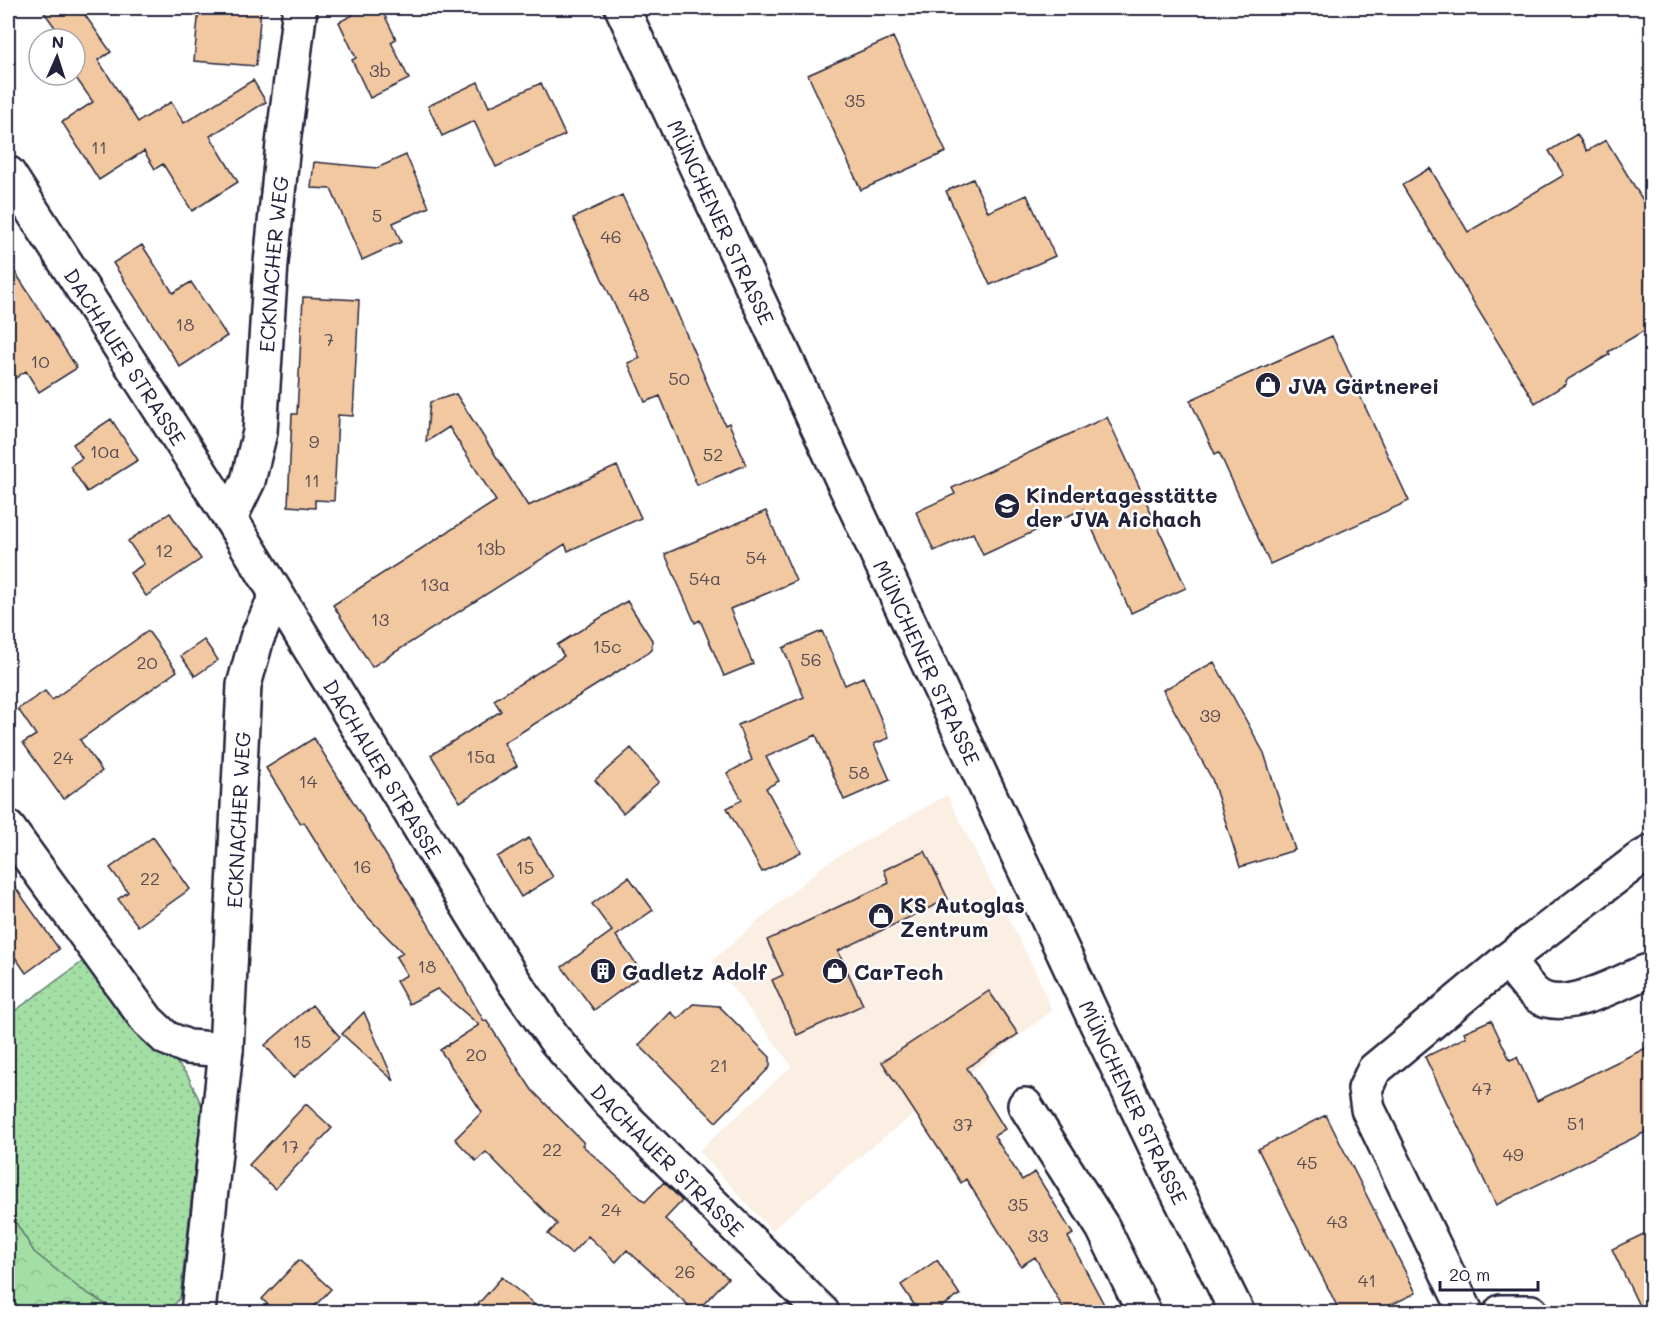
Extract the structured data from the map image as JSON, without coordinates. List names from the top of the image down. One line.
{"streets":{"street":["MÜNCHENER STRASSE","ECKNACHER WEG","DACHAUER STRASSE"]},"crossings":[["ECKNACHER WEG","DACHAUER STRASSE"]],"places":{"shop":["JVA Gärtnerei","KS Autoglas Zentrum","CarTech"],"school or university":["Kindertagesstätte der JVA Aichach"],"building":["Gadletz Adolf"]},"house_numbers":["3b","35","11","5","46","48","18","7","10","50","9","10a","52","11","13b","12","54","54a","13a","13","15c","56","20","39","15a","24","58","14","16","15","22","18","15","20","21","47","51","37","17","22","49","45","35","24","43","33","26","41"],"scale_bar":"20 m","north":"top"}
